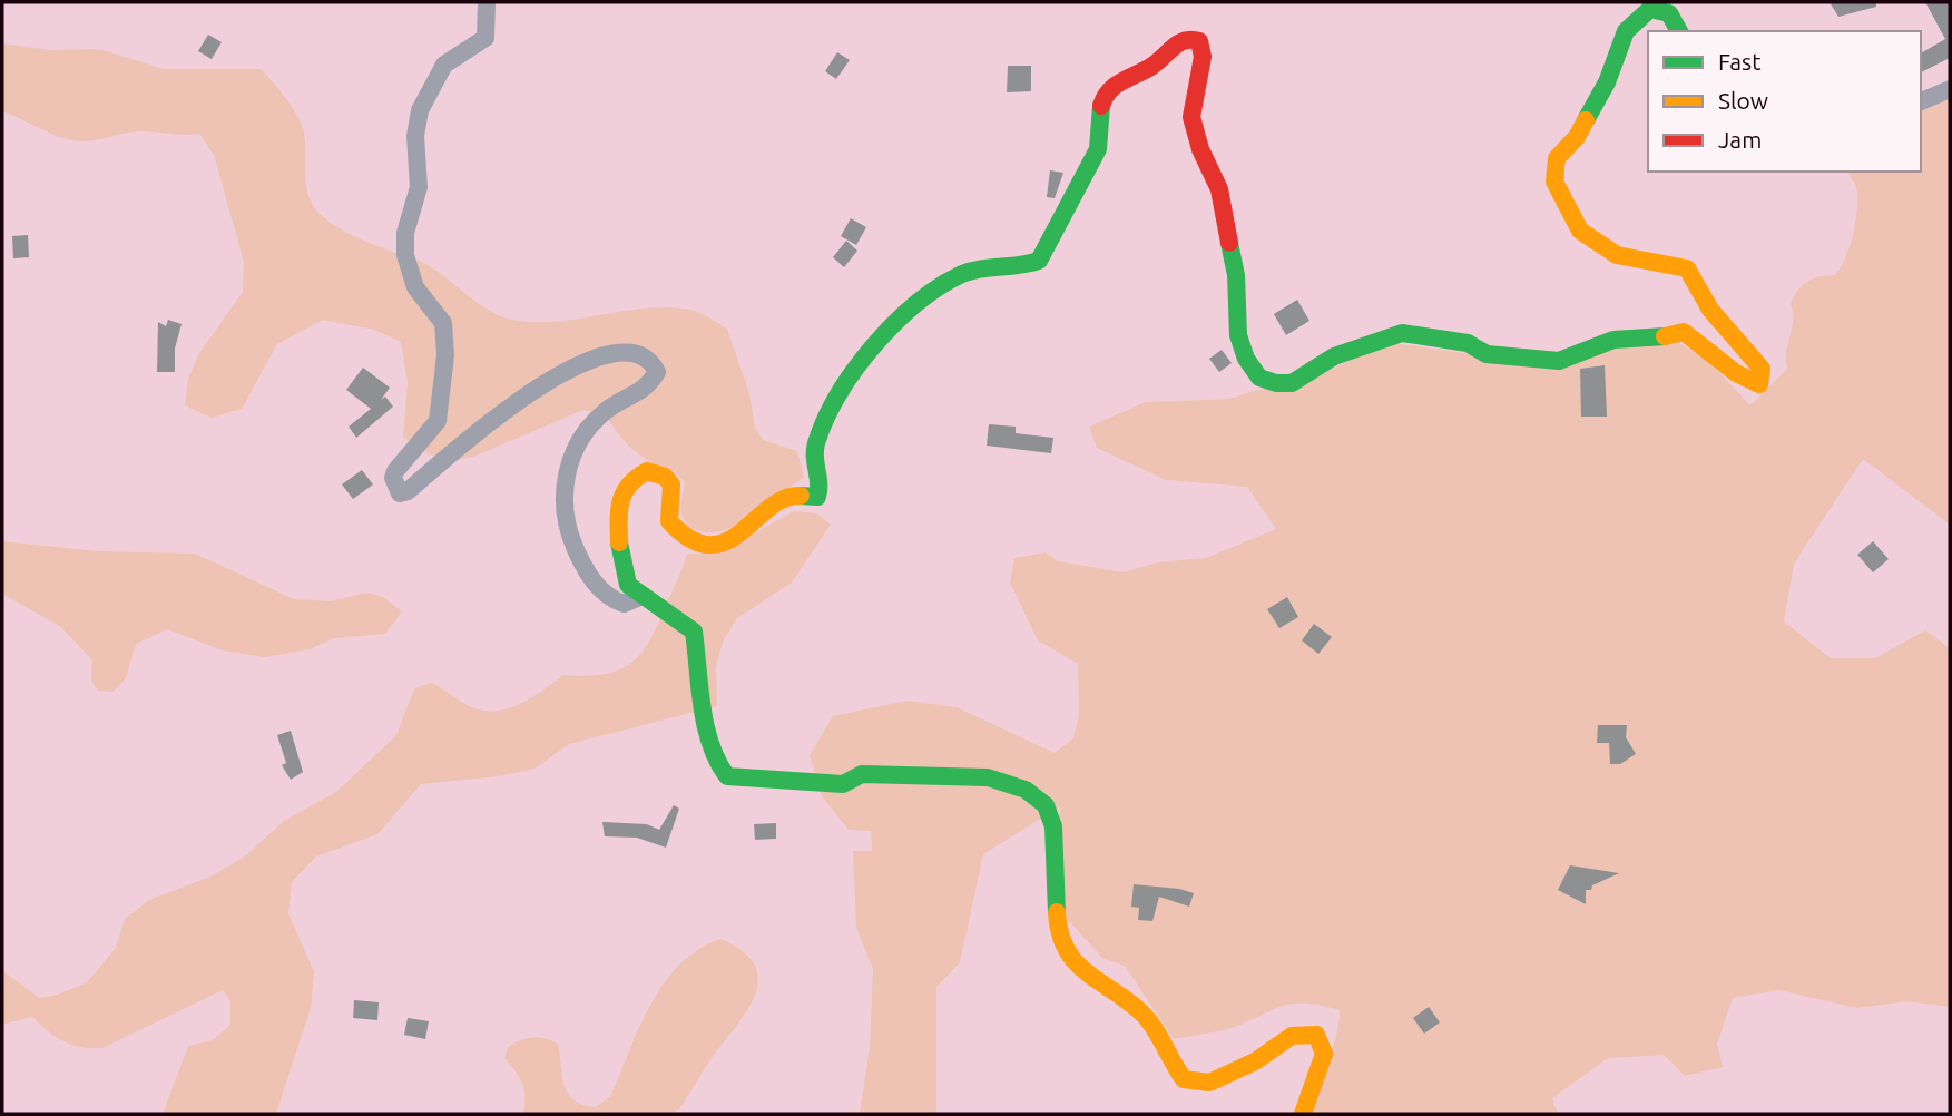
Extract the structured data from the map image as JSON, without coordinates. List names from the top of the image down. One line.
{"legend":["Fast","Slow","Jam"]}
